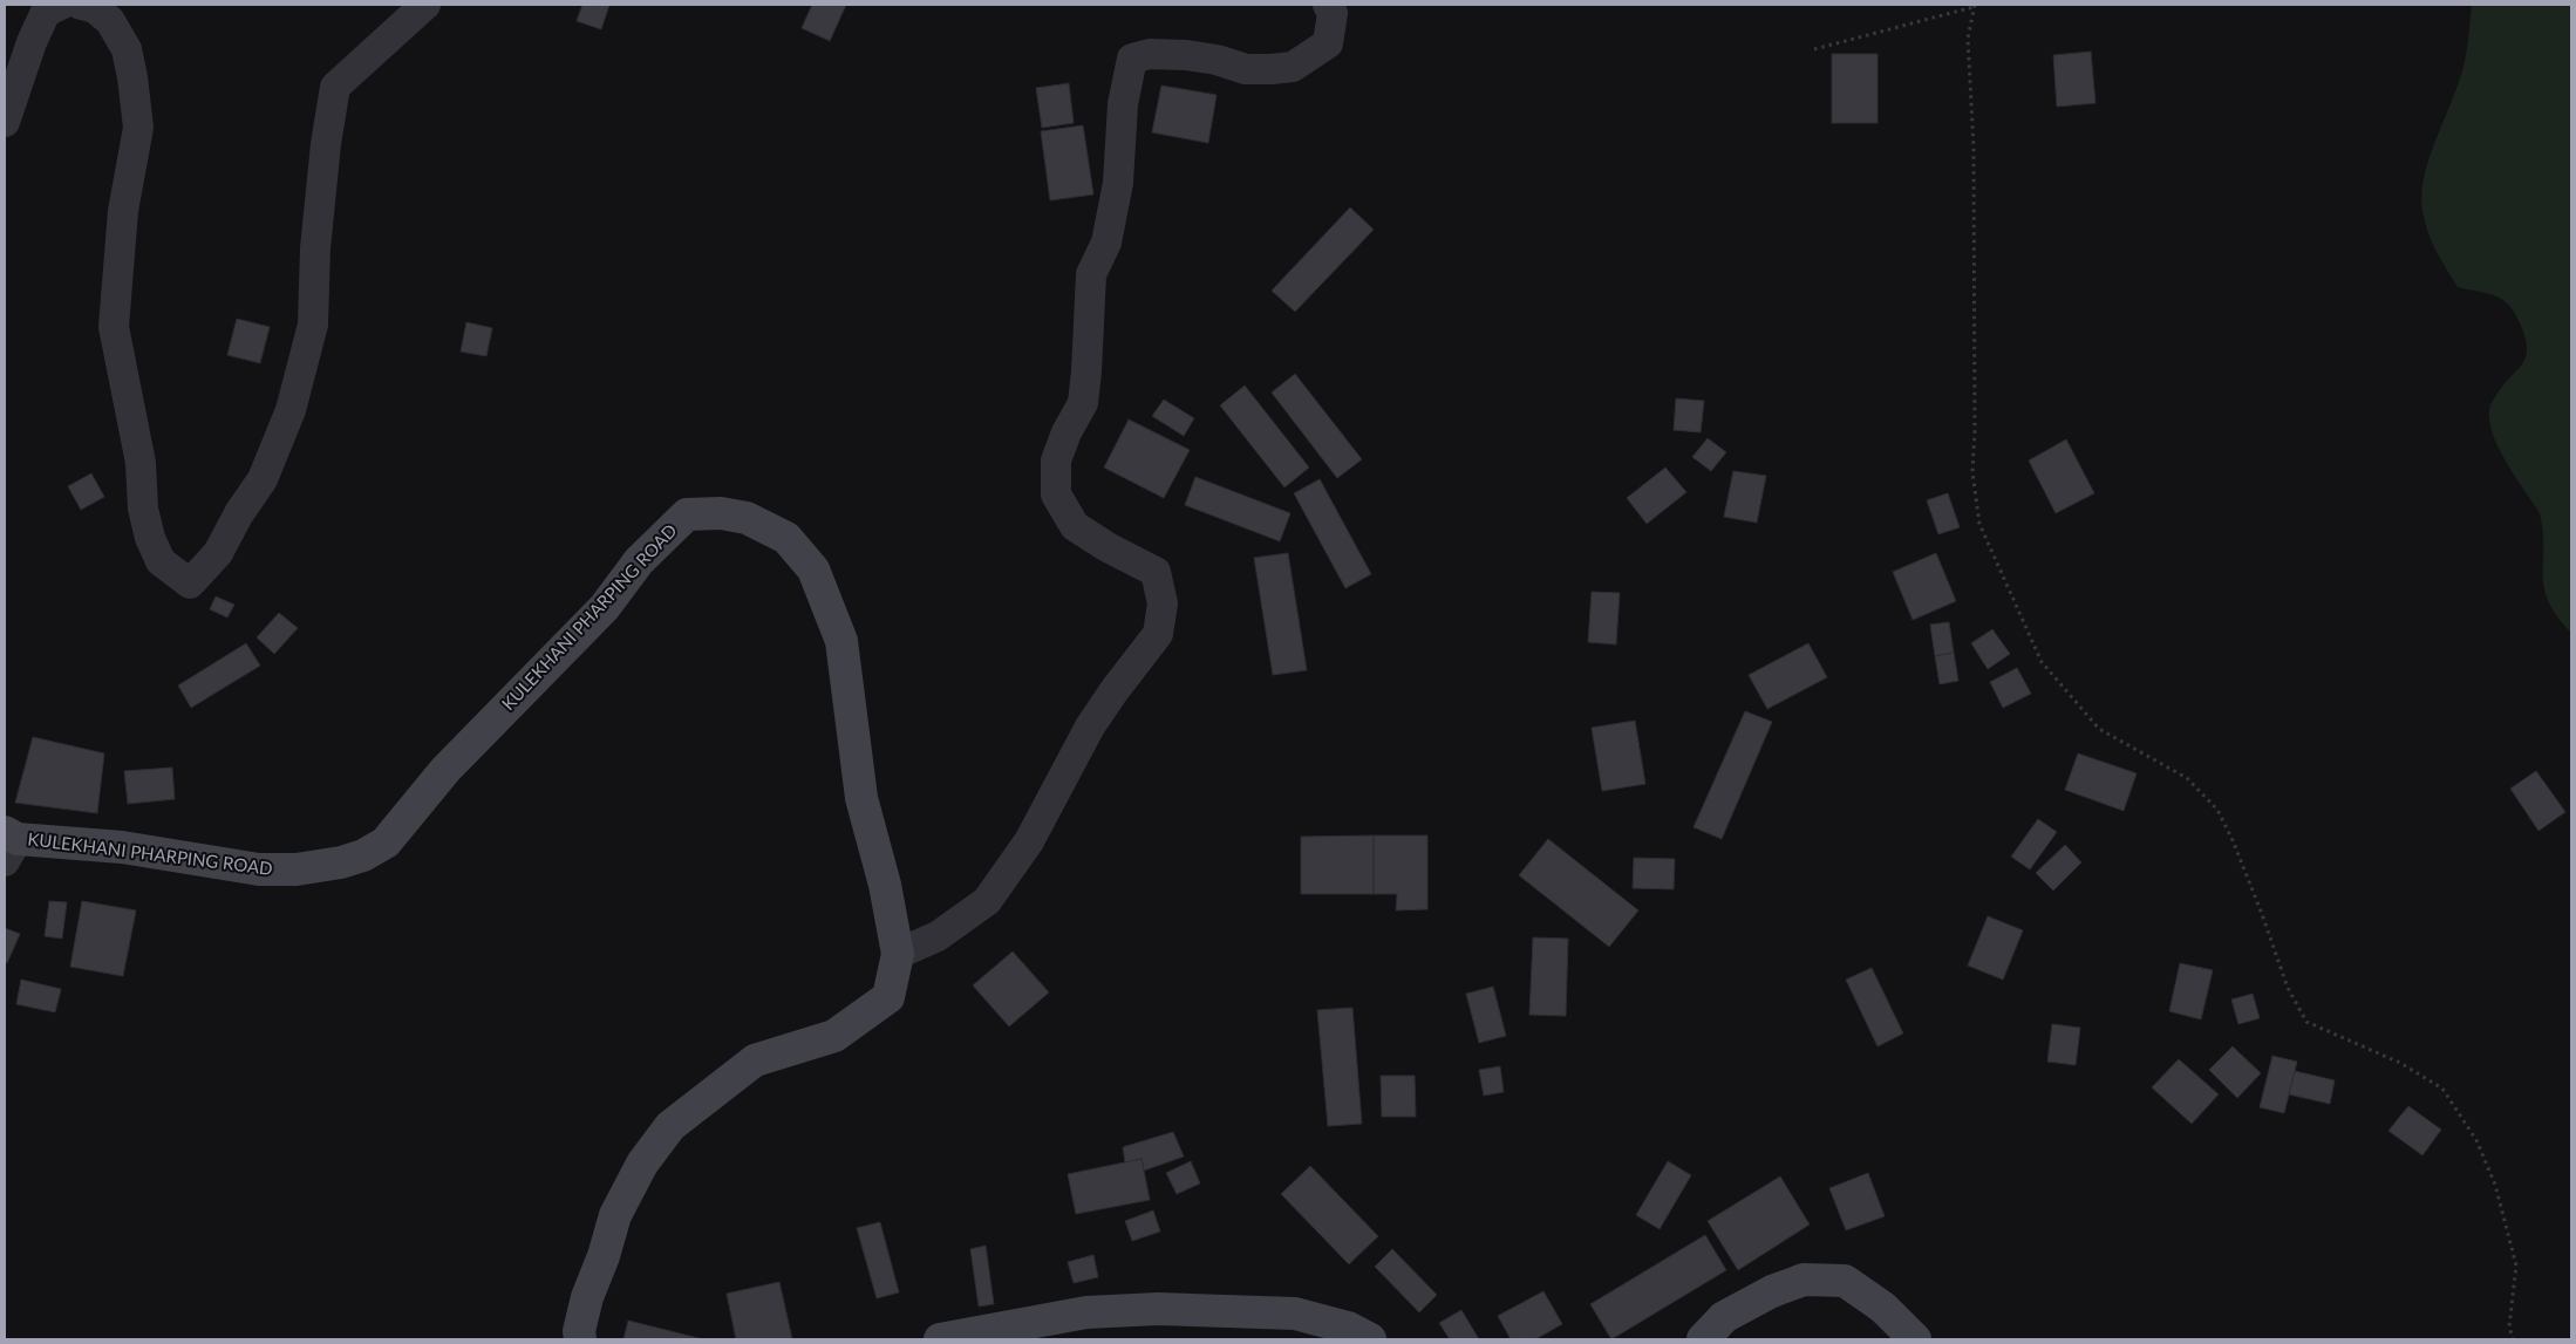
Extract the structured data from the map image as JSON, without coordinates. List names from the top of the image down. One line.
{"streets":{"main road":["KULEKHANI PHARPING ROAD"]}}
